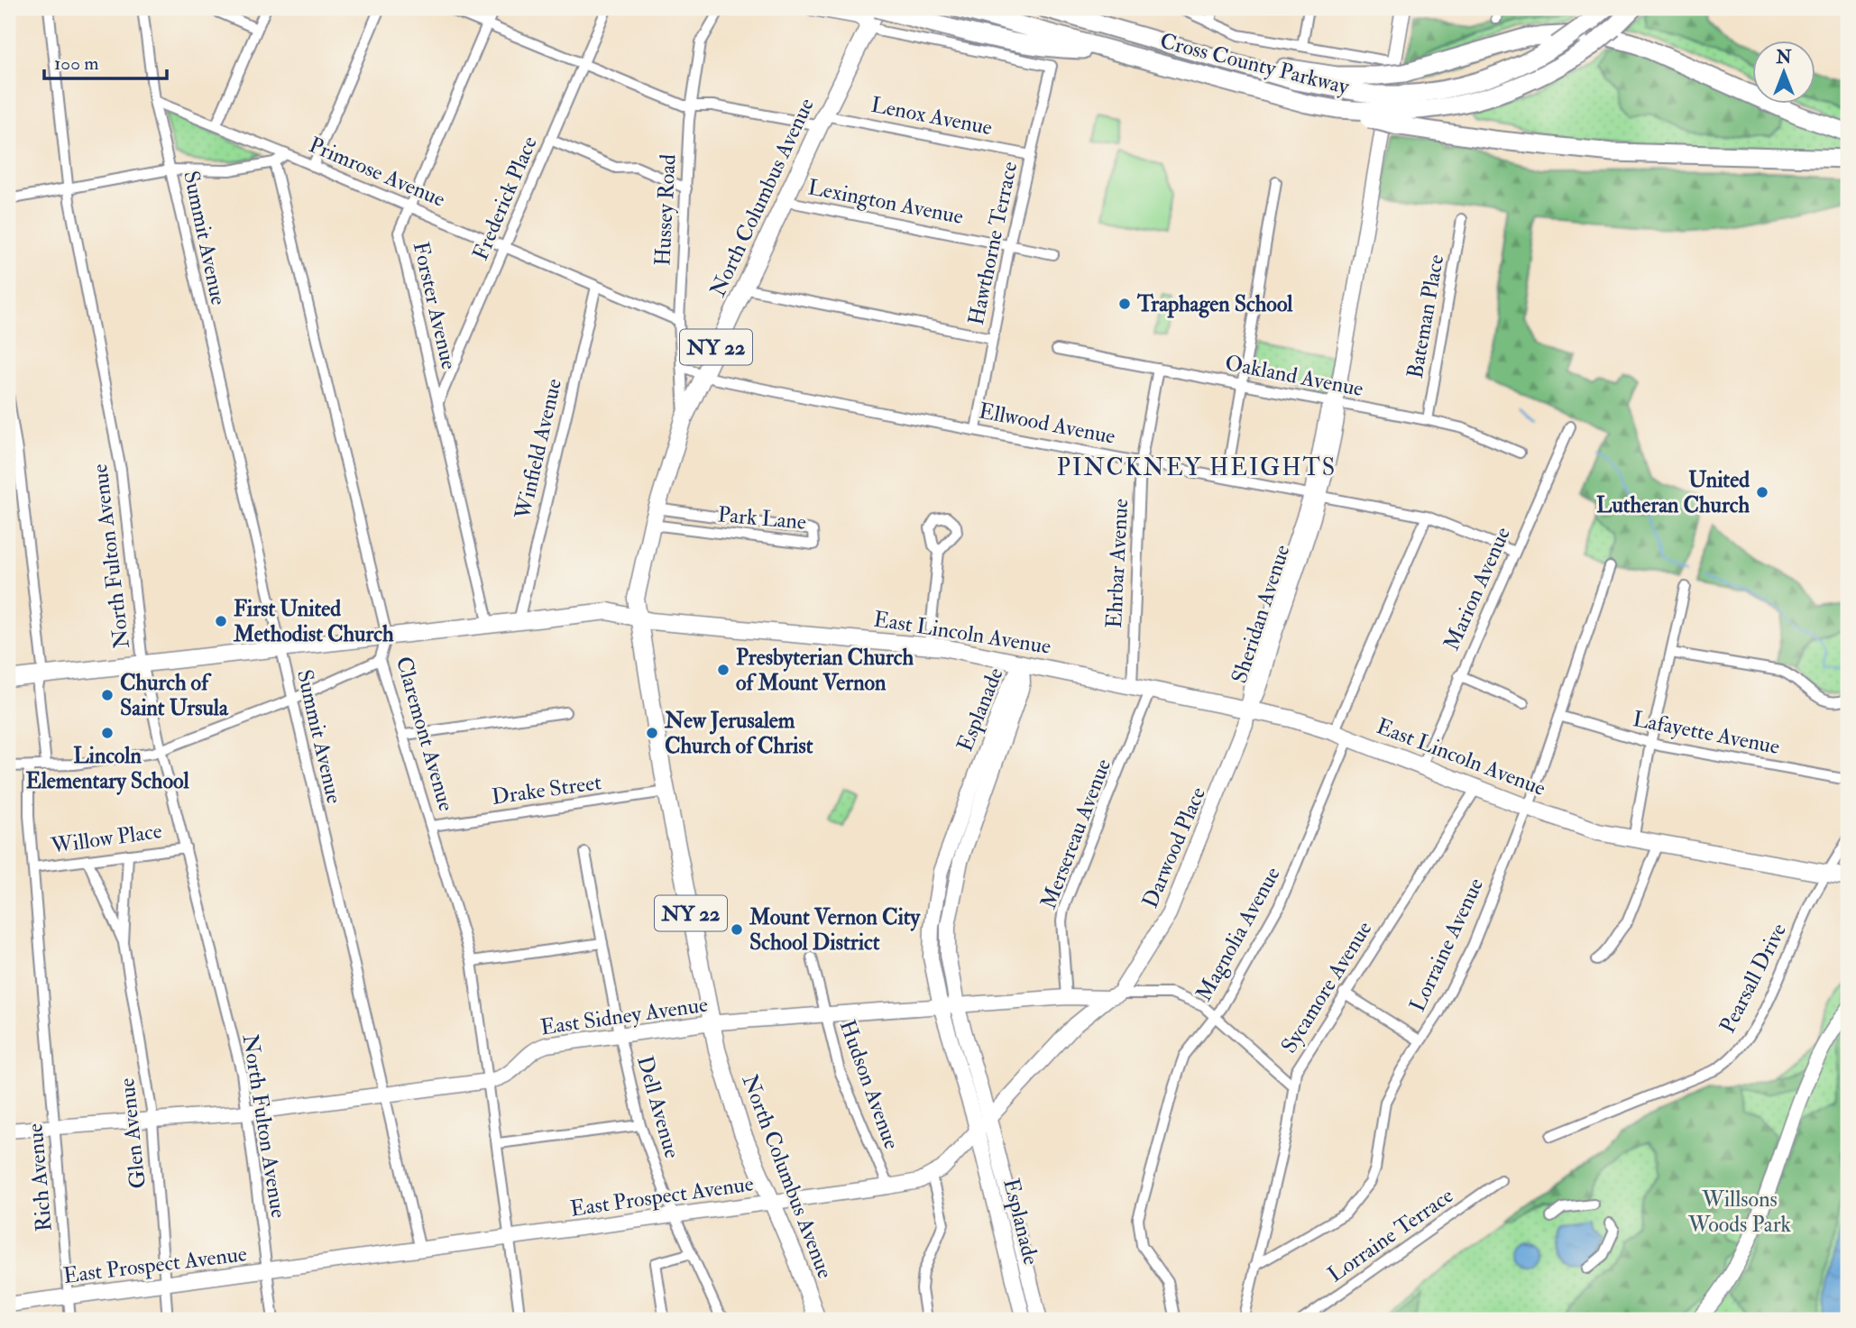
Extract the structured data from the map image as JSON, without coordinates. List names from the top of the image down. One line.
{"streets":{"highway":["Cross County Parkway"],"main road":["North Columbus Avenue","NY 22","East Lincoln Avenue"],"street":["Lenox Avenue","Primrose Avenue","Frederick Place","Lexington Avenue","Hussey Road","Summit Avenue","Hawthorne Terrace","Forster Avenue","Bateman Place","Oakland Avenue","Ellwood Avenue","Winfield Avenue","Park Lane","North Fulton Avenue","Ehrbar Avenue","Marion Avenue","Sheridan Avenue","Esplanade","Lafayette Avenue","Claremont Avenue","Drake Street","Mersereau Avenue","Willow Place","Darwood Place","Magnolia Avenue","Lorraine Avenue","Pearsall Drive","Sycamore Avenue","East Sidney Avenue","Hudson Avenue","Dell Avenue","Glen Avenue","Rich Avenue","East Prospect Avenue","Lorraine Terrace"]},"crossings":[["Lenox Avenue","North Columbus Avenue"],["Lenox Avenue","Frederick Place"],["Lenox Avenue","Hussey Road"],["Lenox Avenue","Hawthorne Terrace"],["Lenox Avenue","Forster Avenue"],["Primrose Avenue","Frederick Place"],["Primrose Avenue","Hussey Road"],["Primrose Avenue","Summit Avenue"],["Primrose Avenue","Forster Avenue"],["Primrose Avenue","Winfield Avenue"],["Primrose Avenue","North Fulton Avenue"],["Primrose Avenue","Claremont Avenue"],["North Columbus Avenue","Lexington Avenue"],["North Columbus Avenue","Hussey Road"],["North Columbus Avenue","Hawthorne Terrace"],["North Columbus Avenue","Ellwood Avenue"],["North Columbus Avenue","Park Lane"],["North Columbus Avenue","East Lincoln Avenue"],["North Columbus Avenue","Drake Street"],["North Columbus Avenue","East Sidney Avenue"],["North Columbus Avenue","East Prospect Avenue"],["Frederick Place","Forster Avenue"],["Lexington Avenue","Hawthorne Terrace"],["Hussey Road","Ellwood Avenue"],["Summit Avenue","East Lincoln Avenue"],["Summit Avenue","East Sidney Avenue"],["Summit Avenue","East Prospect Avenue"],["Hawthorne Terrace","Ellwood Avenue"],["Forster Avenue","East Lincoln Avenue"],["Bateman Place","Oakland Avenue"],["Oakland Avenue","Ehrbar Avenue"],["Oakland Avenue","Sheridan Avenue"],["Ellwood Avenue","Ehrbar Avenue"],["Ellwood Avenue","Marion Avenue"],["Ellwood Avenue","Sheridan Avenue"],["Ellwood Avenue","Magnolia Avenue"],["Winfield Avenue","East Lincoln Avenue"],["North Fulton Avenue","East Lincoln Avenue"],["North Fulton Avenue","Willow Place"],["North Fulton Avenue","East Sidney Avenue"],["North Fulton Avenue","East Prospect Avenue"],["Ehrbar Avenue","East Lincoln Avenue"],["Marion Avenue","East Lincoln Avenue"],["Sheridan Avenue","East Lincoln Avenue"],["Sheridan Avenue","Darwood Place"],["East Lincoln Avenue","Esplanade"],["East Lincoln Avenue","Claremont Avenue"],["East Lincoln Avenue","Mersereau Avenue"],["East Lincoln Avenue","Darwood Place"],["East Lincoln Avenue","Magnolia Avenue"],["East Lincoln Avenue","Lorraine Avenue"],["East Lincoln Avenue","Pearsall Drive"],["East Lincoln Avenue","Sycamore Avenue"],["Esplanade","East Sidney Avenue"],["Esplanade","East Prospect Avenue"],["Lafayette Avenue","Lorraine Avenue"],["Claremont Avenue","Drake Street"],["Claremont Avenue","East Sidney Avenue"],["Claremont Avenue","East Prospect Avenue"],["Mersereau Avenue","East Sidney Avenue"],["Willow Place","Glen Avenue"],["Willow Place","Rich Avenue"],["Darwood Place","East Sidney Avenue"],["Darwood Place","East Prospect Avenue"],["Lorraine Avenue","Sycamore Avenue"],["East Sidney Avenue","Hudson Avenue"],["East Sidney Avenue","Dell Avenue"],["East Sidney Avenue","Glen Avenue"],["East Sidney Avenue","Rich Avenue"],["East Sidney Avenue","East Prospect Avenue"],["Hudson Avenue","East Prospect Avenue"],["Dell Avenue","East Prospect Avenue"],["Glen Avenue","East Prospect Avenue"],["Rich Avenue","East Prospect Avenue"]],"districts":["PINCKNEY HEIGHTS"],"parks":["Willsons Woods Park"],"places":["Traphagen School","United Lutheran Church","First United Methodist Church","Presbyterian Church of Mount Vernon","Church of Saint Ursula","Lincoln Elementary School","New Jerusalem Church of Christ","Mount Vernon City School District"],"scale_bar":"100 m","north":"top"}
